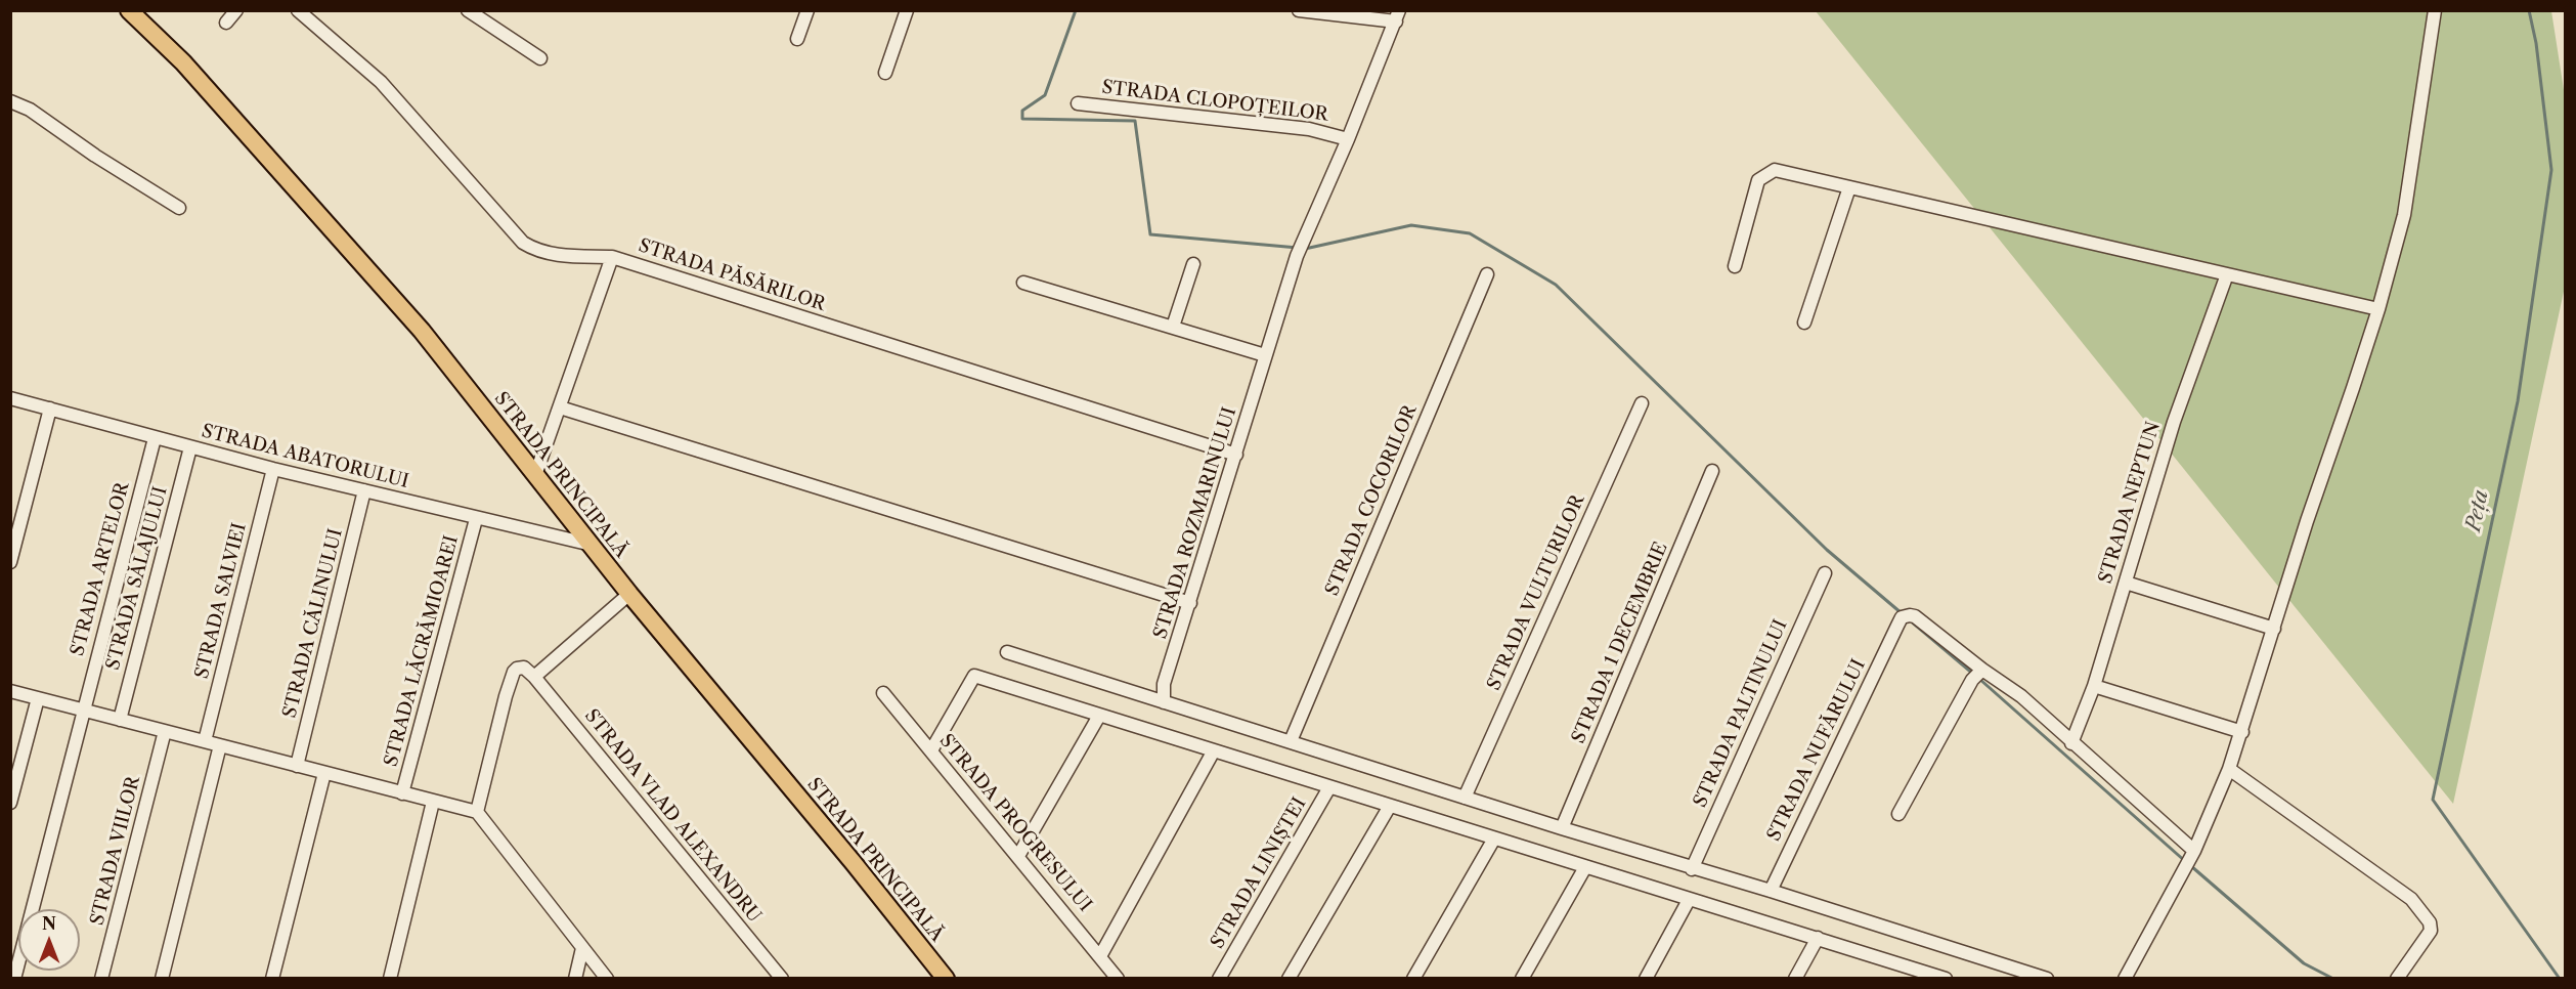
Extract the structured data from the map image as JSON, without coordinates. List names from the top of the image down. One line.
{"streets":{"main road":["STRADA PRINCIPALĂ"],"street":["STRADA CLOPOȚEILOR","STRADA PĂSĂRILOR","STRADA ABATORULUI","STRADA COCORILOR","STRADA NEPTUN","STRADA ROZMARINULUI","STRADA ARTELOR","STRADA SĂLAJULUI","STRADA VULTURILOR","STRADA SALVIEI","STRADA CĂLINULUI","STRADA 1 DECEMBRIE","STRADA LĂCRĂMIOAREI","STRADA PALTINULUI","STRADA NUFĂRULUI","STRADA VLAD ALEXANDRU","STRADA PROGRESULUI","STRADA VIILOR","STRADA LINIȘTEI"]},"crossings":[["STRADA CLOPOȚEILOR","STRADA ROZMARINULUI"],["STRADA PĂSĂRILOR","STRADA ROZMARINULUI"],["STRADA ABATORULUI","STRADA PRINCIPALĂ"],["STRADA ABATORULUI","STRADA ARTELOR"],["STRADA ABATORULUI","STRADA SĂLAJULUI"],["STRADA ABATORULUI","STRADA SALVIEI"],["STRADA ABATORULUI","STRADA CĂLINULUI"],["STRADA ABATORULUI","STRADA LĂCRĂMIOAREI"]],"water":["Peța"],"north":"top"}
